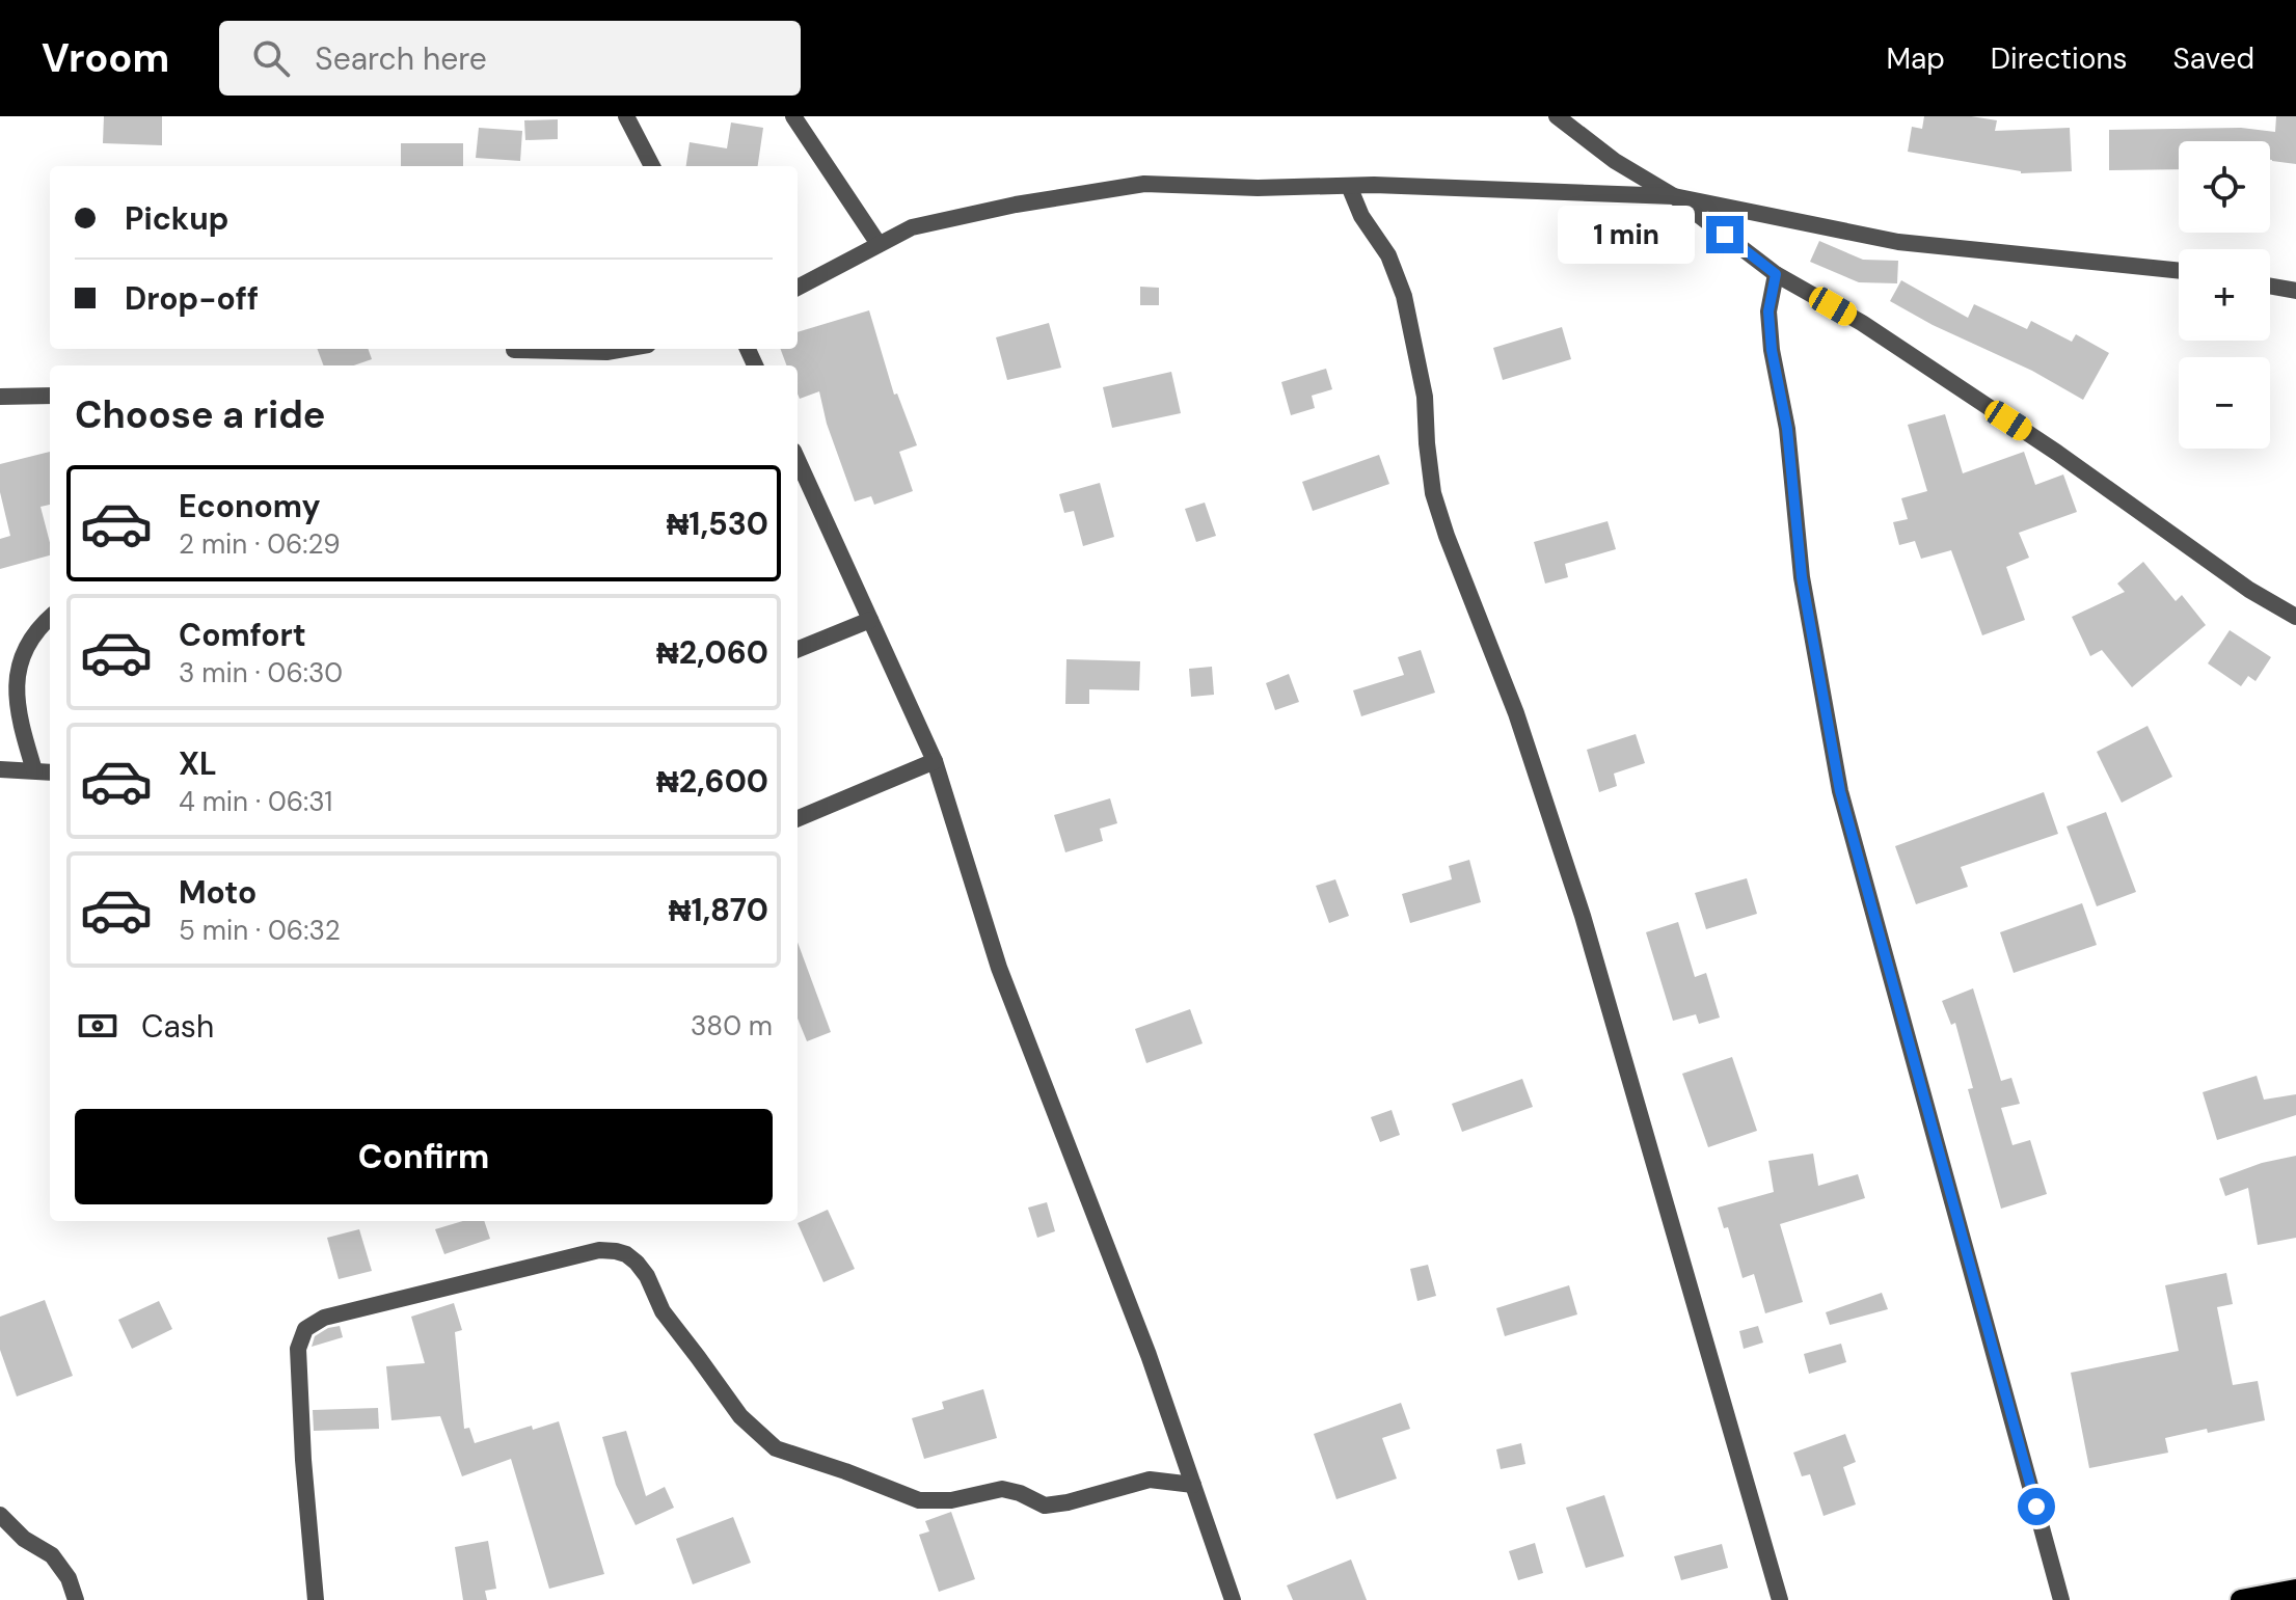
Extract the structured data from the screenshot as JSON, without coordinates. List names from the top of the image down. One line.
{"page":{"header":"Vroom","search":"Search here","nav":["Map","Directions","Saved"],"map_buttons":["+","−"],"banner":["Pickup","Drop-off"],"bubble":"1 min","heading":"Choose a ride","list":[{"name":"Economy","note":"2 min · 06:29","value":"₦1,530"},{"name":"Comfort","note":"3 min · 06:30","value":"₦2,060"},{"name":"XL","note":"4 min · 06:31","value":"₦2,600"},{"name":"Moto","note":"5 min · 06:32","value":"₦1,870"}],"pay":["Cash","380 m"],"buttons":"Confirm"}}
